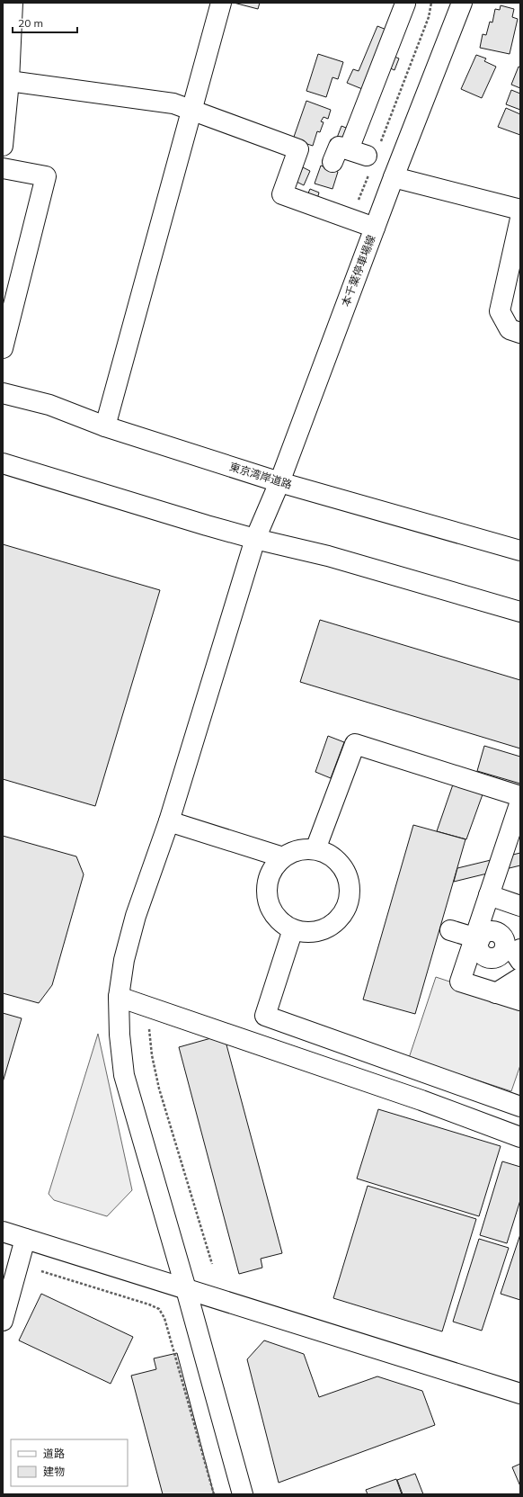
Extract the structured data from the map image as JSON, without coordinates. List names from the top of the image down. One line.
{"streets":{"main road":["本千葉停車場線","東京湾岸道路"]},"crossings":[["本千葉停車場線","東京湾岸道路"]],"legend":["道路","建物"],"scale_bar":"20 m"}
